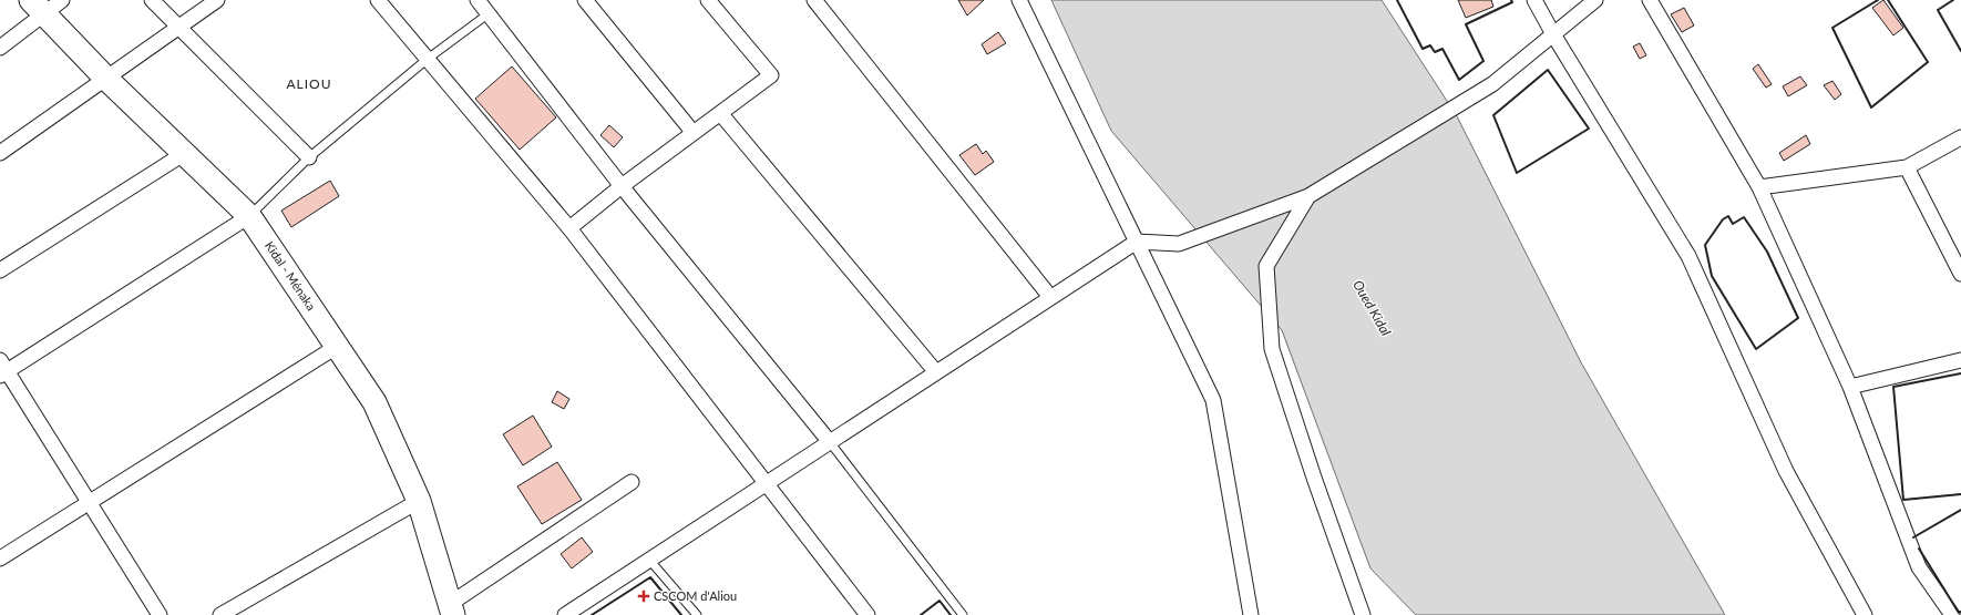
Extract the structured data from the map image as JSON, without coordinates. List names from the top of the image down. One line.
{"streets":{"main road":["Kidal - Ménaka"]},"districts":["ALIOU"],"water":["Oued Kidal"],"places":{"health":["CSCOM d'Aliou"]}}
